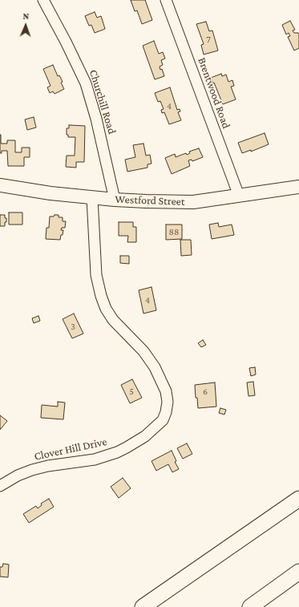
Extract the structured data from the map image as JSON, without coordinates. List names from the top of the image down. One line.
{"streets":{"main road":["Westford Street"],"street":["Brentwood Road","Churchill Road","Clover Hill Drive"]},"crossings":[["Brentwood Road","Westford Street"],["Churchill Road","Westford Street"],["Westford Street","Clover Hill Drive"]],"house_numbers":["7","4","88","4","3","5","6"],"north":"top"}
